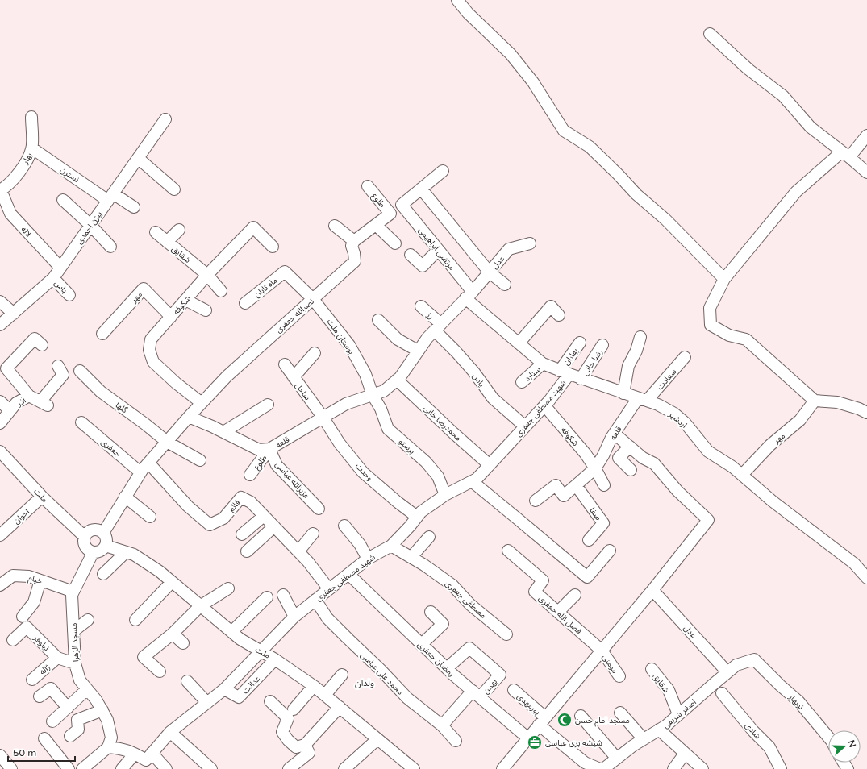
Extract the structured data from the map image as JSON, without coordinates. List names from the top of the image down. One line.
{"streets":{"street":["بهار","نسترن","طلوع","بیژن احمدی","لاله","مرتضی ابراهیمی","شقایق","عدل","یاس","ماه تابان","مهر","شکوفه","نصرالله جعفری","رز","بوستان ملت","بهاران","رضا خانی","ستاره","سعادت","ساحل","آذر","گلها","شهید مصطفی جعفری","اردشیر","محمدرضا خانی","قلعه","پرستو","جعفری","وحدت","عزیزالله عباسی","ملت","قائم","صفا","اخوان","خیام","مصطفی جعفری","فضل الله جعفری","نیلوفر","مسجد الزهرا","رمضان جعفری","مومنی","ژاله","محمد علی عباسی","عدالت","بهمن","نوبهار","پورمهدی","اصغر شریفی","شادی"]},"crossings":[["بهار","نسترن"],["بهار","لاله"],["نسترن","بیژن احمدی"],["طلوع","قلعه"],["طلوع","عزیزالله عباسی"],["بیژن احمدی","لاله"],["بیژن احمدی","یاس"],["مرتضی ابراهیمی","عدل"],["مرتضی ابراهیمی","اردشیر"],["مرتضی ابراهیمی","قلعه"],["شقایق","شکوفه"],["شقایق","اصغر شریفی"],["عدل","اردشیر"],["عدل","قلعه"],["عدل","اصغر شریفی"],["یاس","رز"],["یاس","شهید مصطفی جعفری"],["یاس","قلعه"],["ماه تابان","نصرالله جعفری"],["ماه تابان","بوستان ملت"],["مهر","شکوفه"],["مهر","اردشیر"],["شکوفه","نصرالله جعفری"],["شکوفه","شهید مصطفی جعفری"],["شکوفه","قلعه"],["نصرالله جعفری","بوستان ملت"],["نصرالله جعفری","قلعه"],["رز","قلعه"],["بوستان ملت","قلعه"],["بوستان ملت","پرستو"],["بهاران","شهید مصطفی جعفری"],["بهاران","اردشیر"],["رضا خانی","اردشیر"],["ستاره","اردشیر"],["سعادت","اردشیر"],["سعادت","قلعه"],["ساحل","قلعه"],["ساحل","وحدت"],["شهید مصطفی جعفری","اردشیر"],["شهید مصطفی جعفری","محمدرضا خانی"],["شهید مصطفی جعفری","پرستو"],["شهید مصطفی جعفری","وحدت"],["شهید مصطفی جعفری","ملت"],["شهید مصطفی جعفری","قائم"],["شهید مصطفی جعفری","مصطفی جعفری"],["شهید مصطفی جعفری","رمضان جعفری"],["شهید مصطفی جعفری","محمد علی عباسی"],["اردشیر","قلعه"],["محمدرضا خانی","قلعه"],["قلعه","پرستو"],["قلعه","وحدت"],["قلعه","عزیزالله عباسی"],["ملت","اخوان"],["ملت","مسجد الزهرا"],["ملت","عدالت"],["خیام","مسجد الزهرا"],["فضل الله جعفری","مومنی"],["نیلوفر","مسجد الزهرا"],["نیلوفر","ژاله"],["رمضان جعفری","بهمن"],["محمد علی عباسی","بهمن"],["نوبهار","اصغر شریفی"]],"districts":["ولدان"],"places":{"mosque":["مسجد امام حسن"],"office":["شیشه بری عباسی"]},"scale_bar":"50 m","north":"right"}
